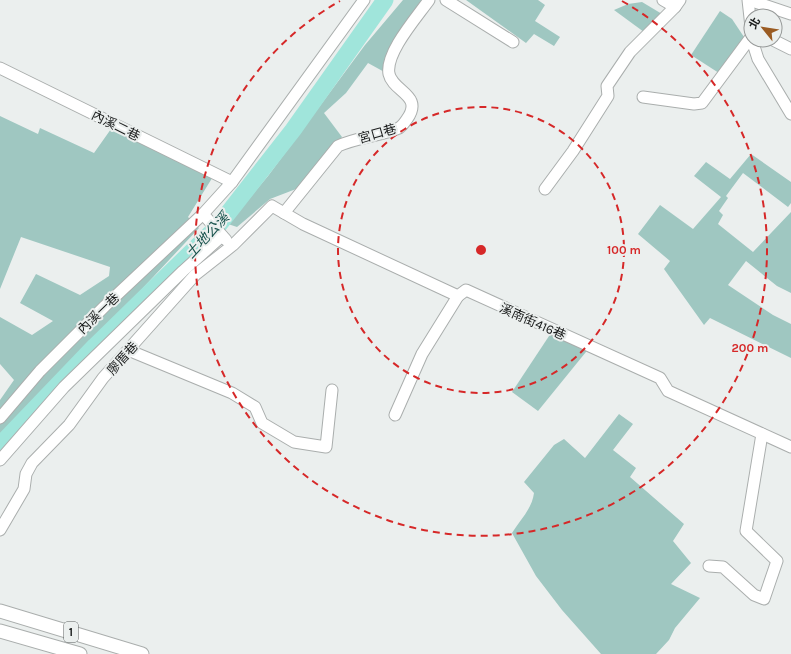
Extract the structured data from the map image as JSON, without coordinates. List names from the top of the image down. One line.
{"streets":{"main road":["1"],"street":["內溪二巷","宮口巷","內溪一巷","溪南街416巷","廖厝巷"]},"crossings":[["內溪二巷","內溪一巷"],["宮口巷","廖厝巷"]],"water":["土地公溪"],"north":"top left","rings":["100 m","200 m"]}
